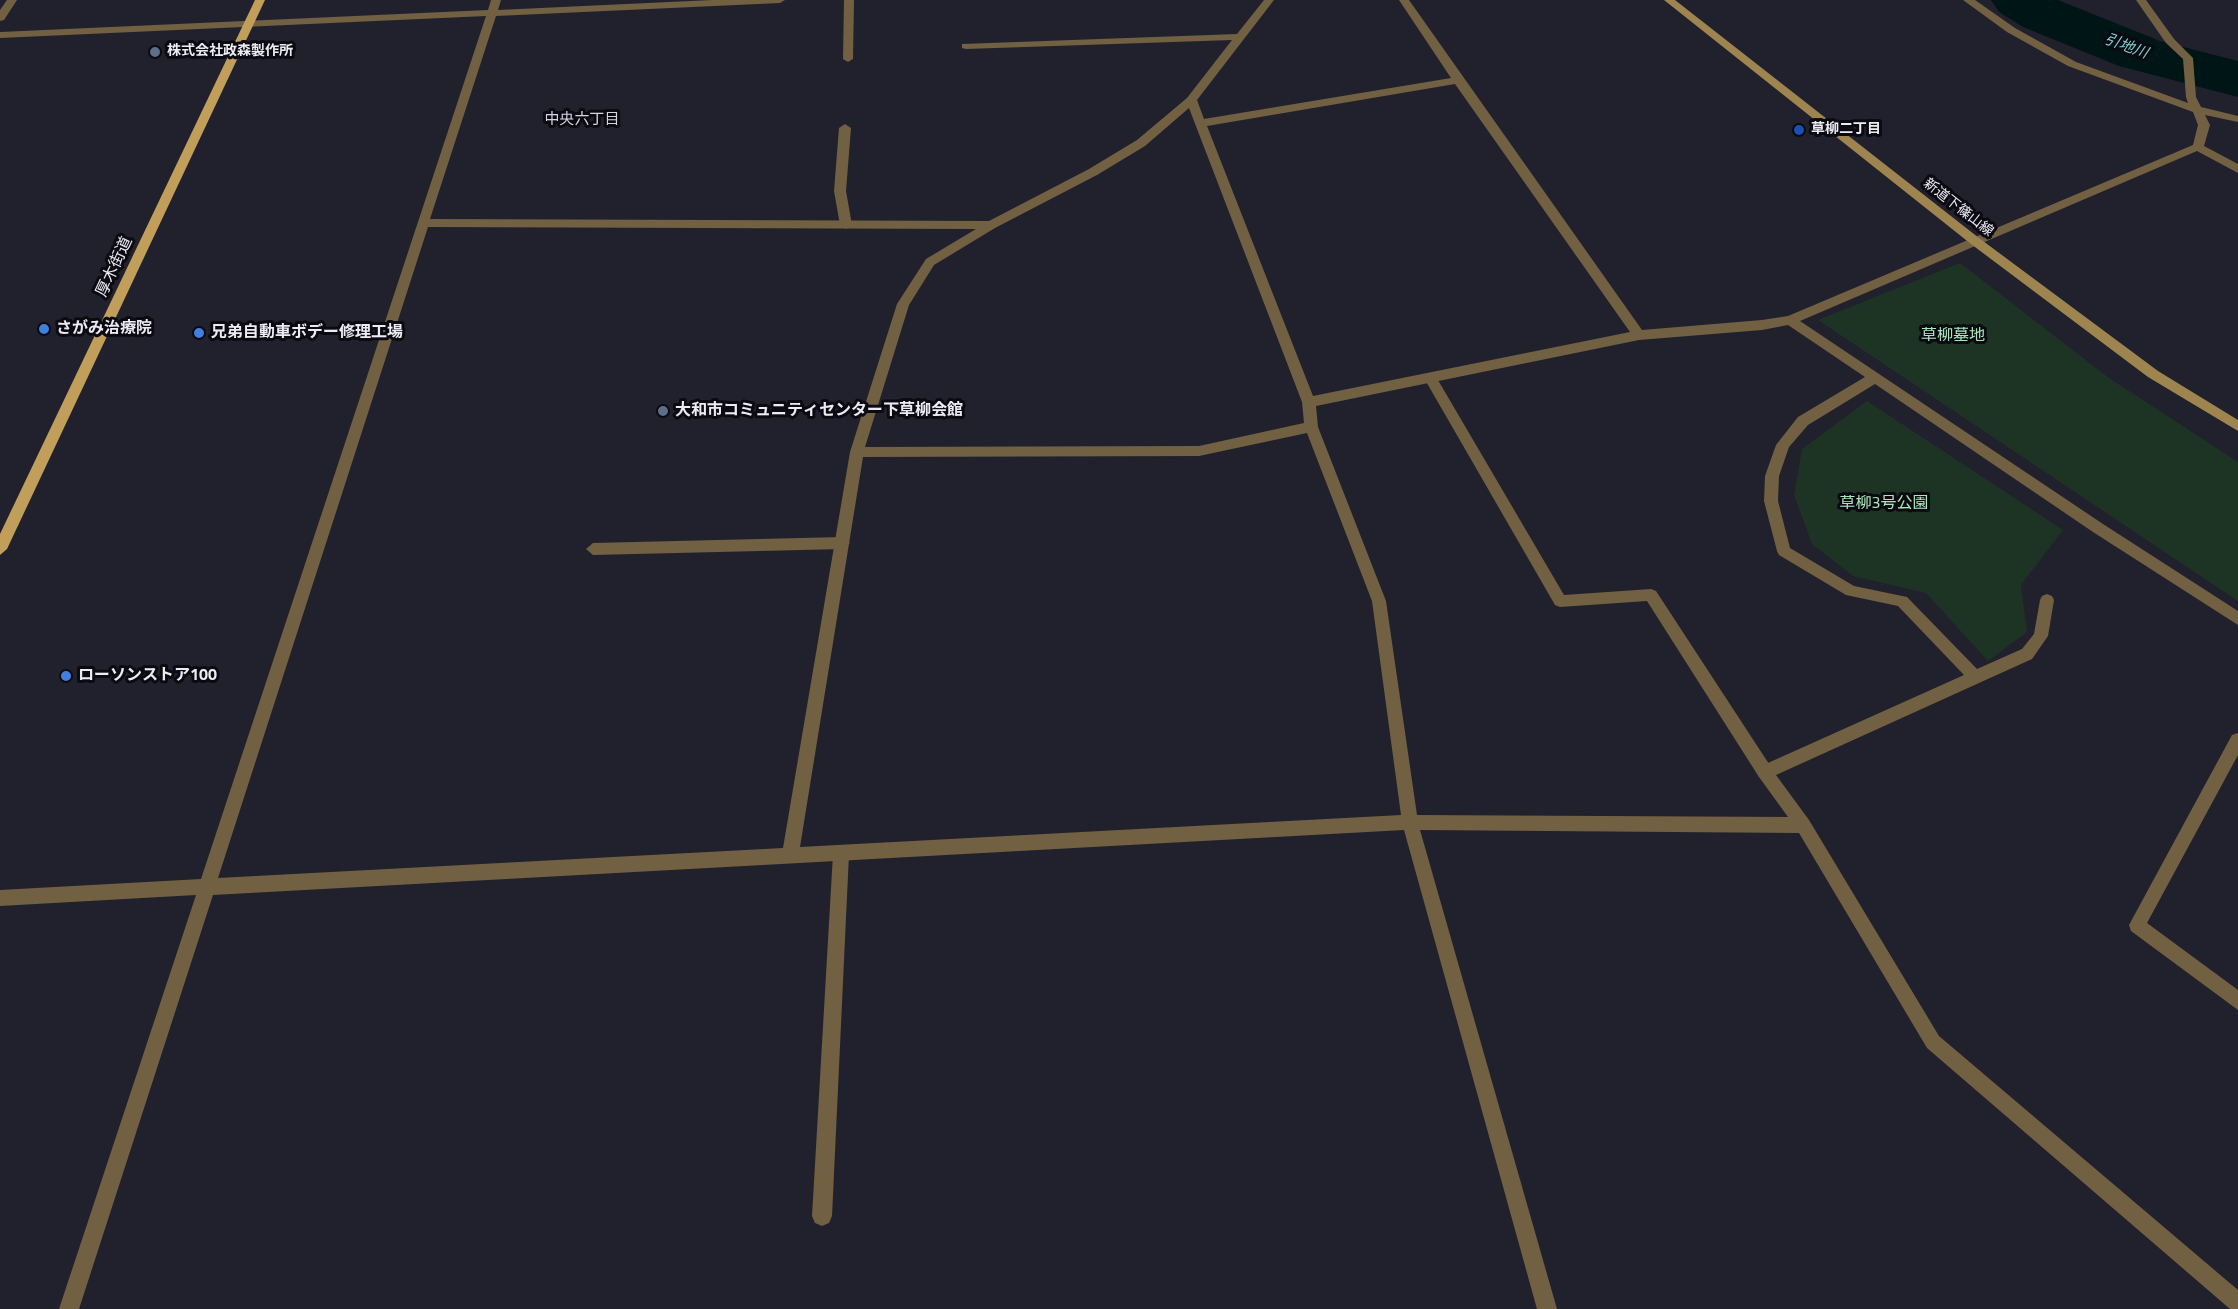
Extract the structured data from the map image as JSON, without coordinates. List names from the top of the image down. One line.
{"streets":{"main road":["厚木街道"],"street":["新道下篠山線"]},"districts":["中央六丁目"],"water":["引地川"],"parks":["草柳墓地","草柳3号公園"],"places":["株式会社政森製作所","草柳二丁目","さがみ治療院","兄弟自動車ボデー修理工場","大和市コミュニティセンター下草柳会館","ローソンストア100"]}
